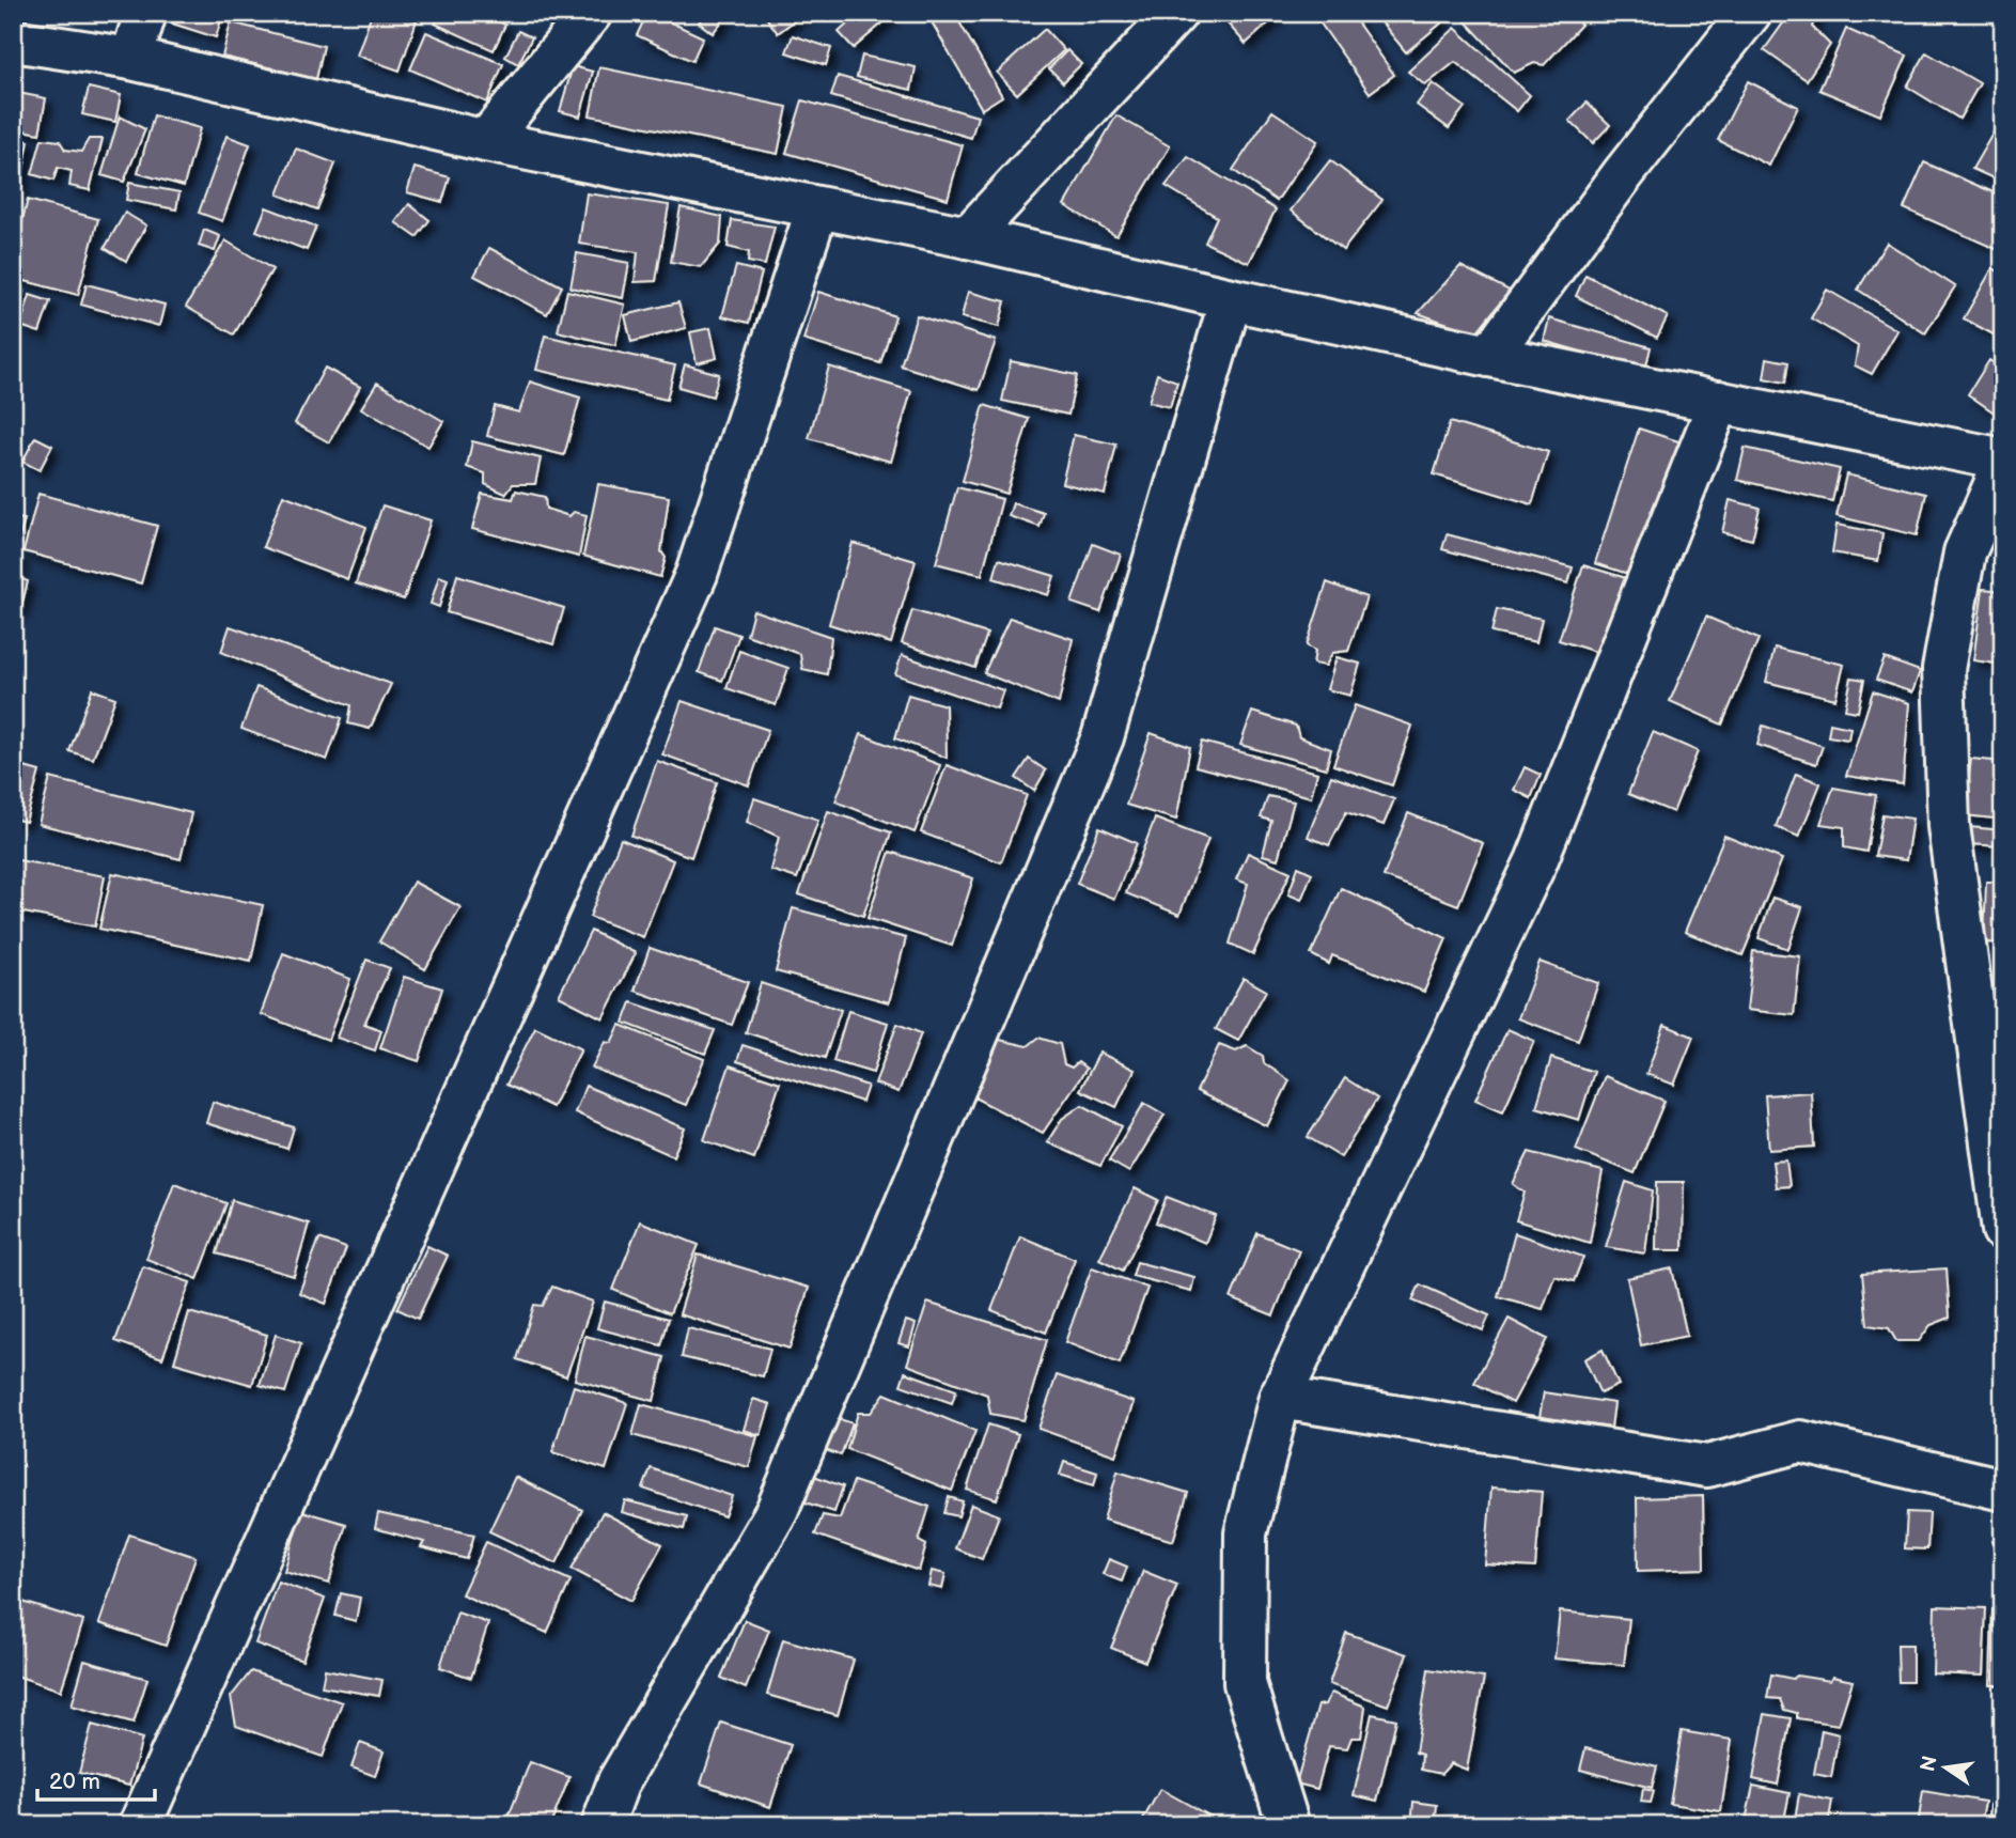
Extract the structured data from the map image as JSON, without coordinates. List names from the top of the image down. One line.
{"scale_bar":"20 m","north":"left"}
